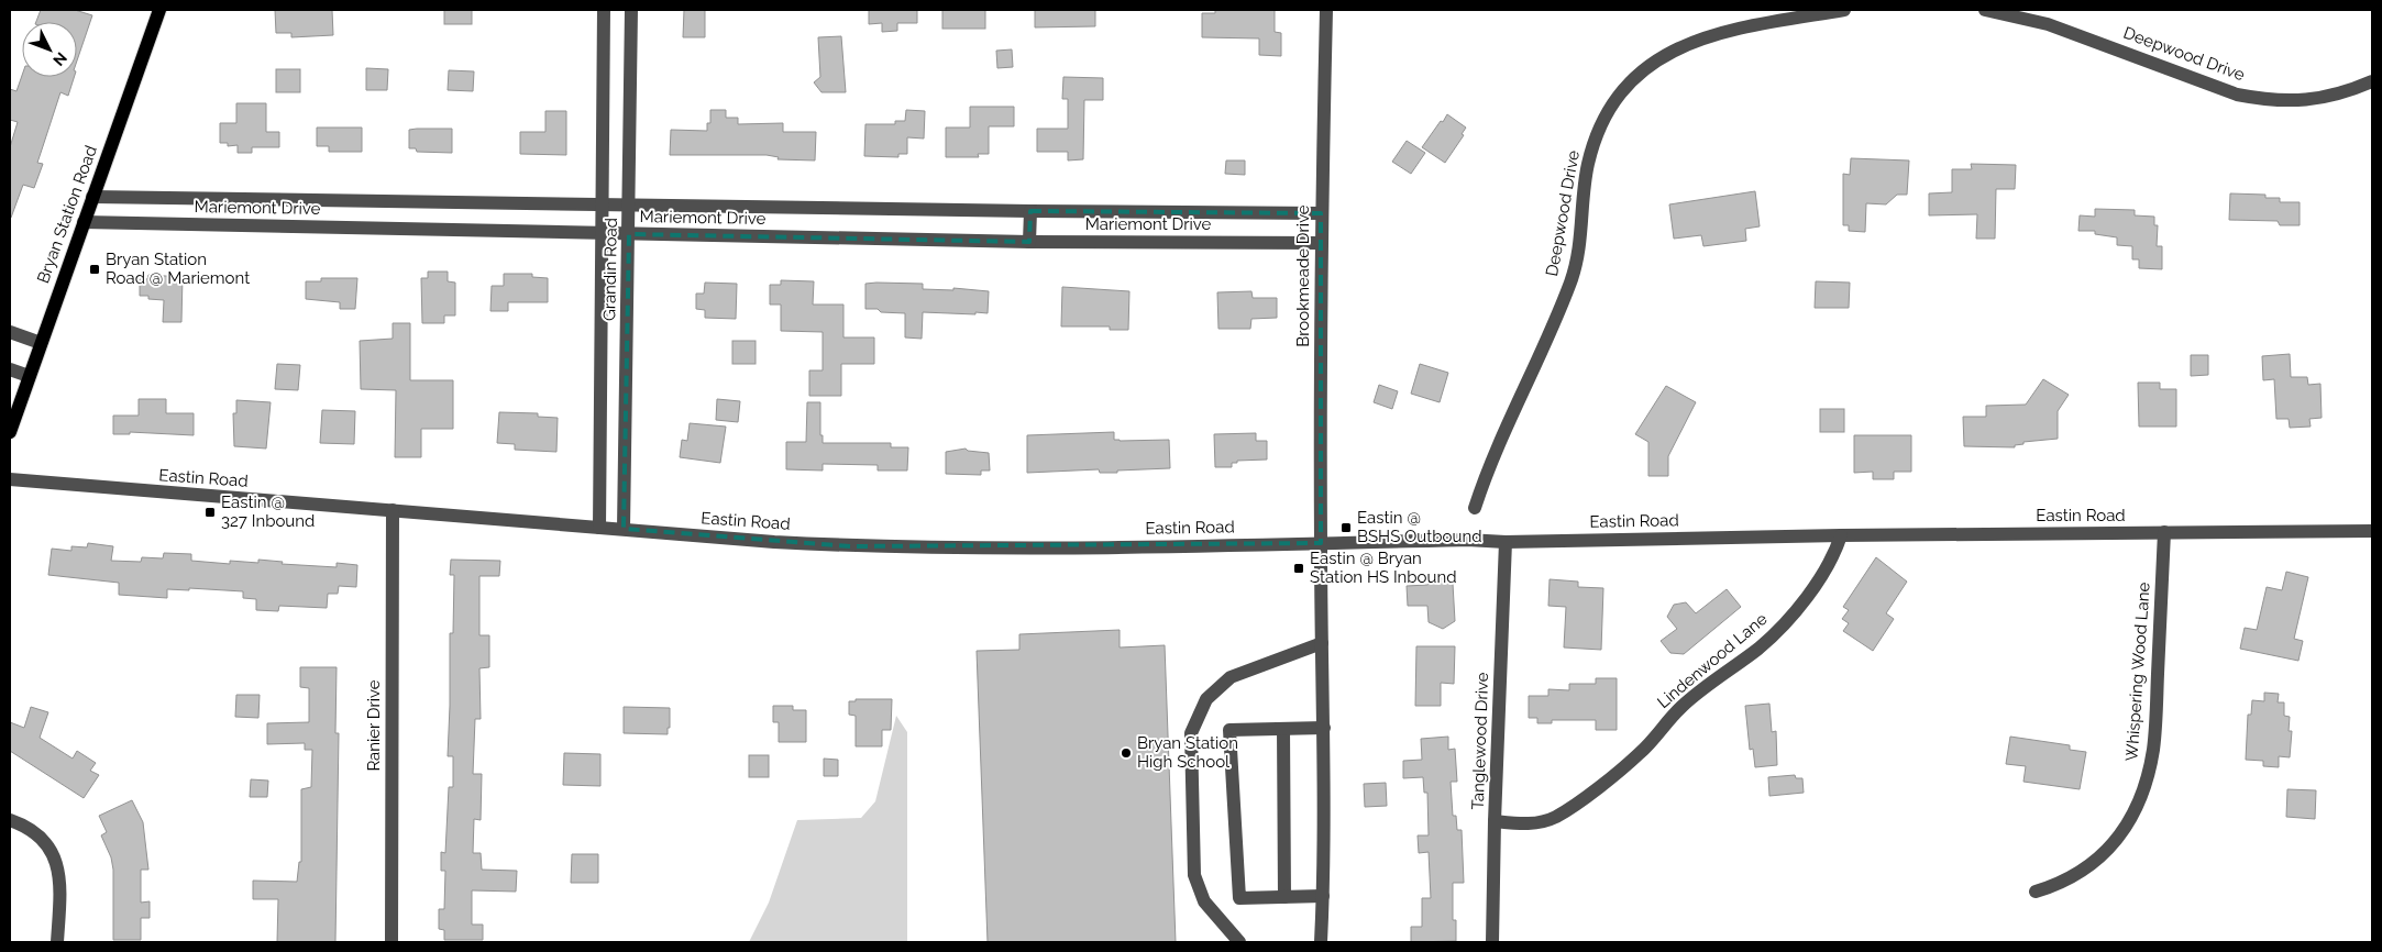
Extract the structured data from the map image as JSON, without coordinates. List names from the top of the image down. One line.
{"streets":{"main road":["Bryan Station Road"],"street":["Deepwood Drive","Mariemont Drive","Grandin Road","Brookmeade Drive","Eastin Road","Lindenwood Lane","Whispering Wood Lane","Ranier Drive","Tanglewood Drive"]},"crossings":[["Mariemont Drive","Bryan Station Road"],["Mariemont Drive","Grandin Road"],["Mariemont Drive","Brookmeade Drive"],["Grandin Road","Eastin Road"],["Brookmeade Drive","Eastin Road"],["Eastin Road","Lindenwood Lane"],["Eastin Road","Whispering Wood Lane"],["Eastin Road","Ranier Drive"],["Eastin Road","Tanglewood Drive"],["Lindenwood Lane","Tanglewood Drive"]],"places":{"transit":["Bryan Station Road @ Mariemont","Eastin @ 327 Inbound","Eastin @ BSHS Outbound","Eastin @ Bryan Station HS Inbound"],"other":["Bryan Station High School"]},"north":"bottom right"}
